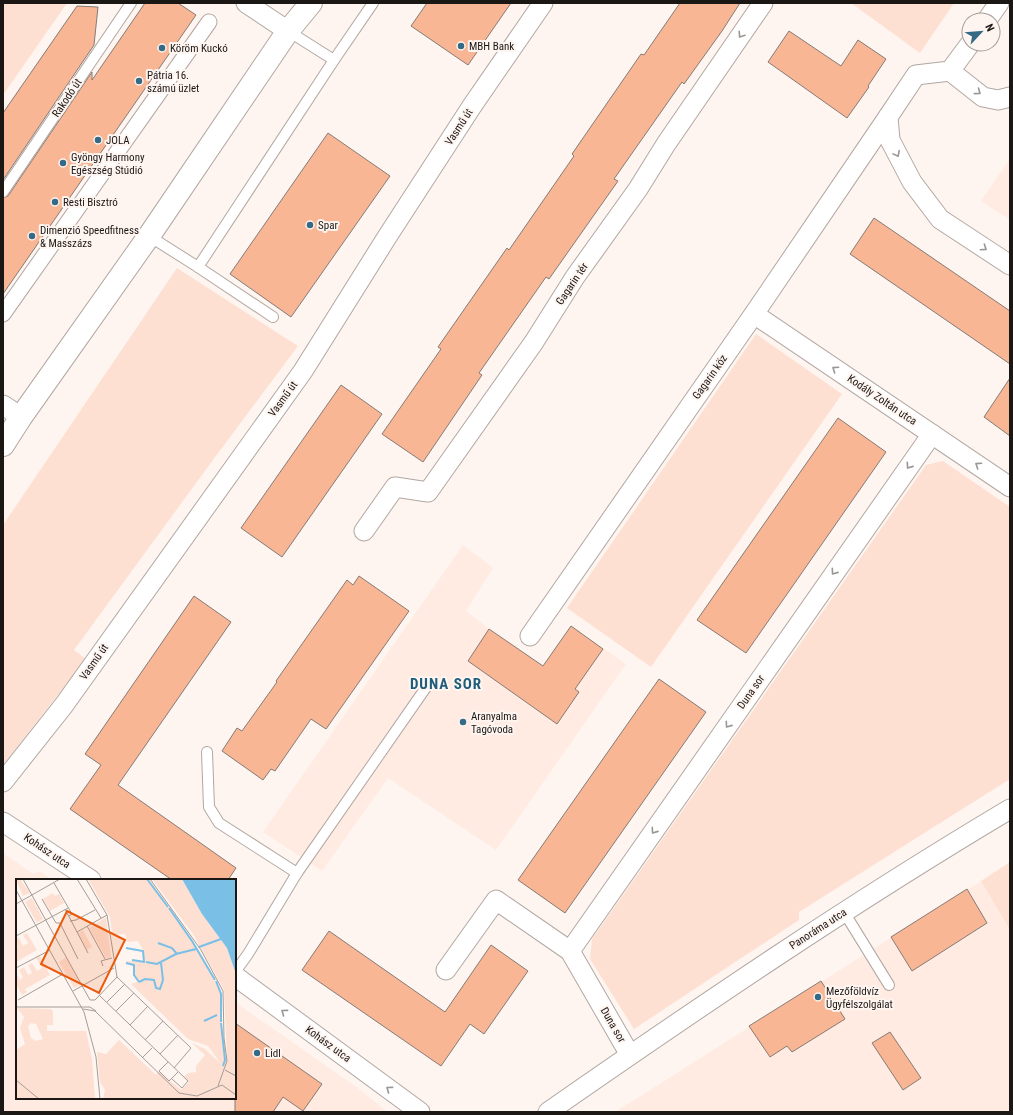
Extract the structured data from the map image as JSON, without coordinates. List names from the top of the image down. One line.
{"streets":{"street":["Vasmű út","Gagarin tér","Gagarin köz","Kodály Zoltán utca","Duna sor","Kohász utca","Panoráma utca"],"lane":["Rakodó út"]},"crossings":[["Gagarin köz","Kodály Zoltán utca"],["Kodály Zoltán utca","Duna sor"],["Duna sor","Panoráma utca"]],"one_way":["Gagarin tér","Kodály Zoltán utca","Duna sor","Kohász utca"],"districts":["DUNA SOR"],"places":["MBH Bank","Köröm Kuckó","Pátria 16. számú üzlet","JOLA","Gyöngy Harmony Egészség Stúdió","Resti Bisztró","Spar","Dimenzió Speedfitness & Masszázs","Aranyalma Tagóvoda","Mezőföldvíz Ügyfélszolgálat","Lidl"],"north":"top right"}
